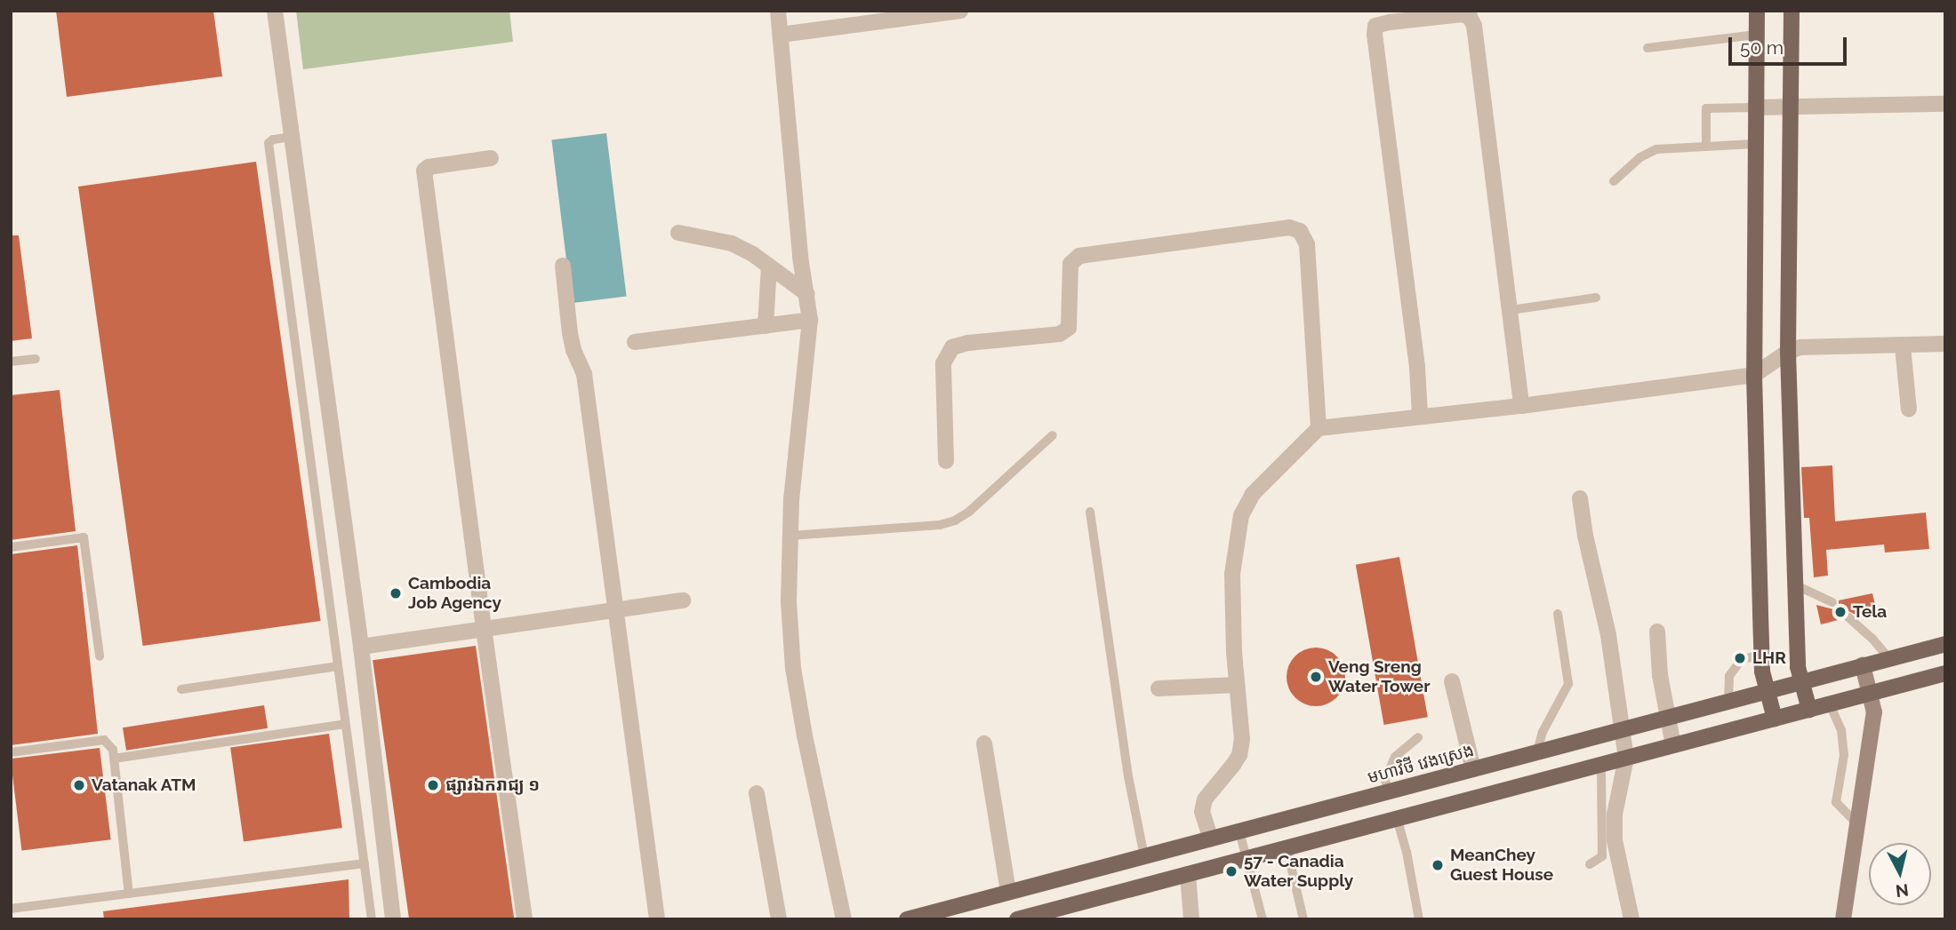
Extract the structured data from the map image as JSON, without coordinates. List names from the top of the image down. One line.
{"streets":{"main road":["មហាវិថី វេងស្រេង"]},"places":["Cambodia Job Agency","Tela","LHR","Veng Sreng Water Tower","Vatanak ATM","ផ្សារឯករាជ្យ ១","MeanChey Guest House","57 - Canadia Water Supply"],"scale_bar":"50 m","north":"bottom"}
